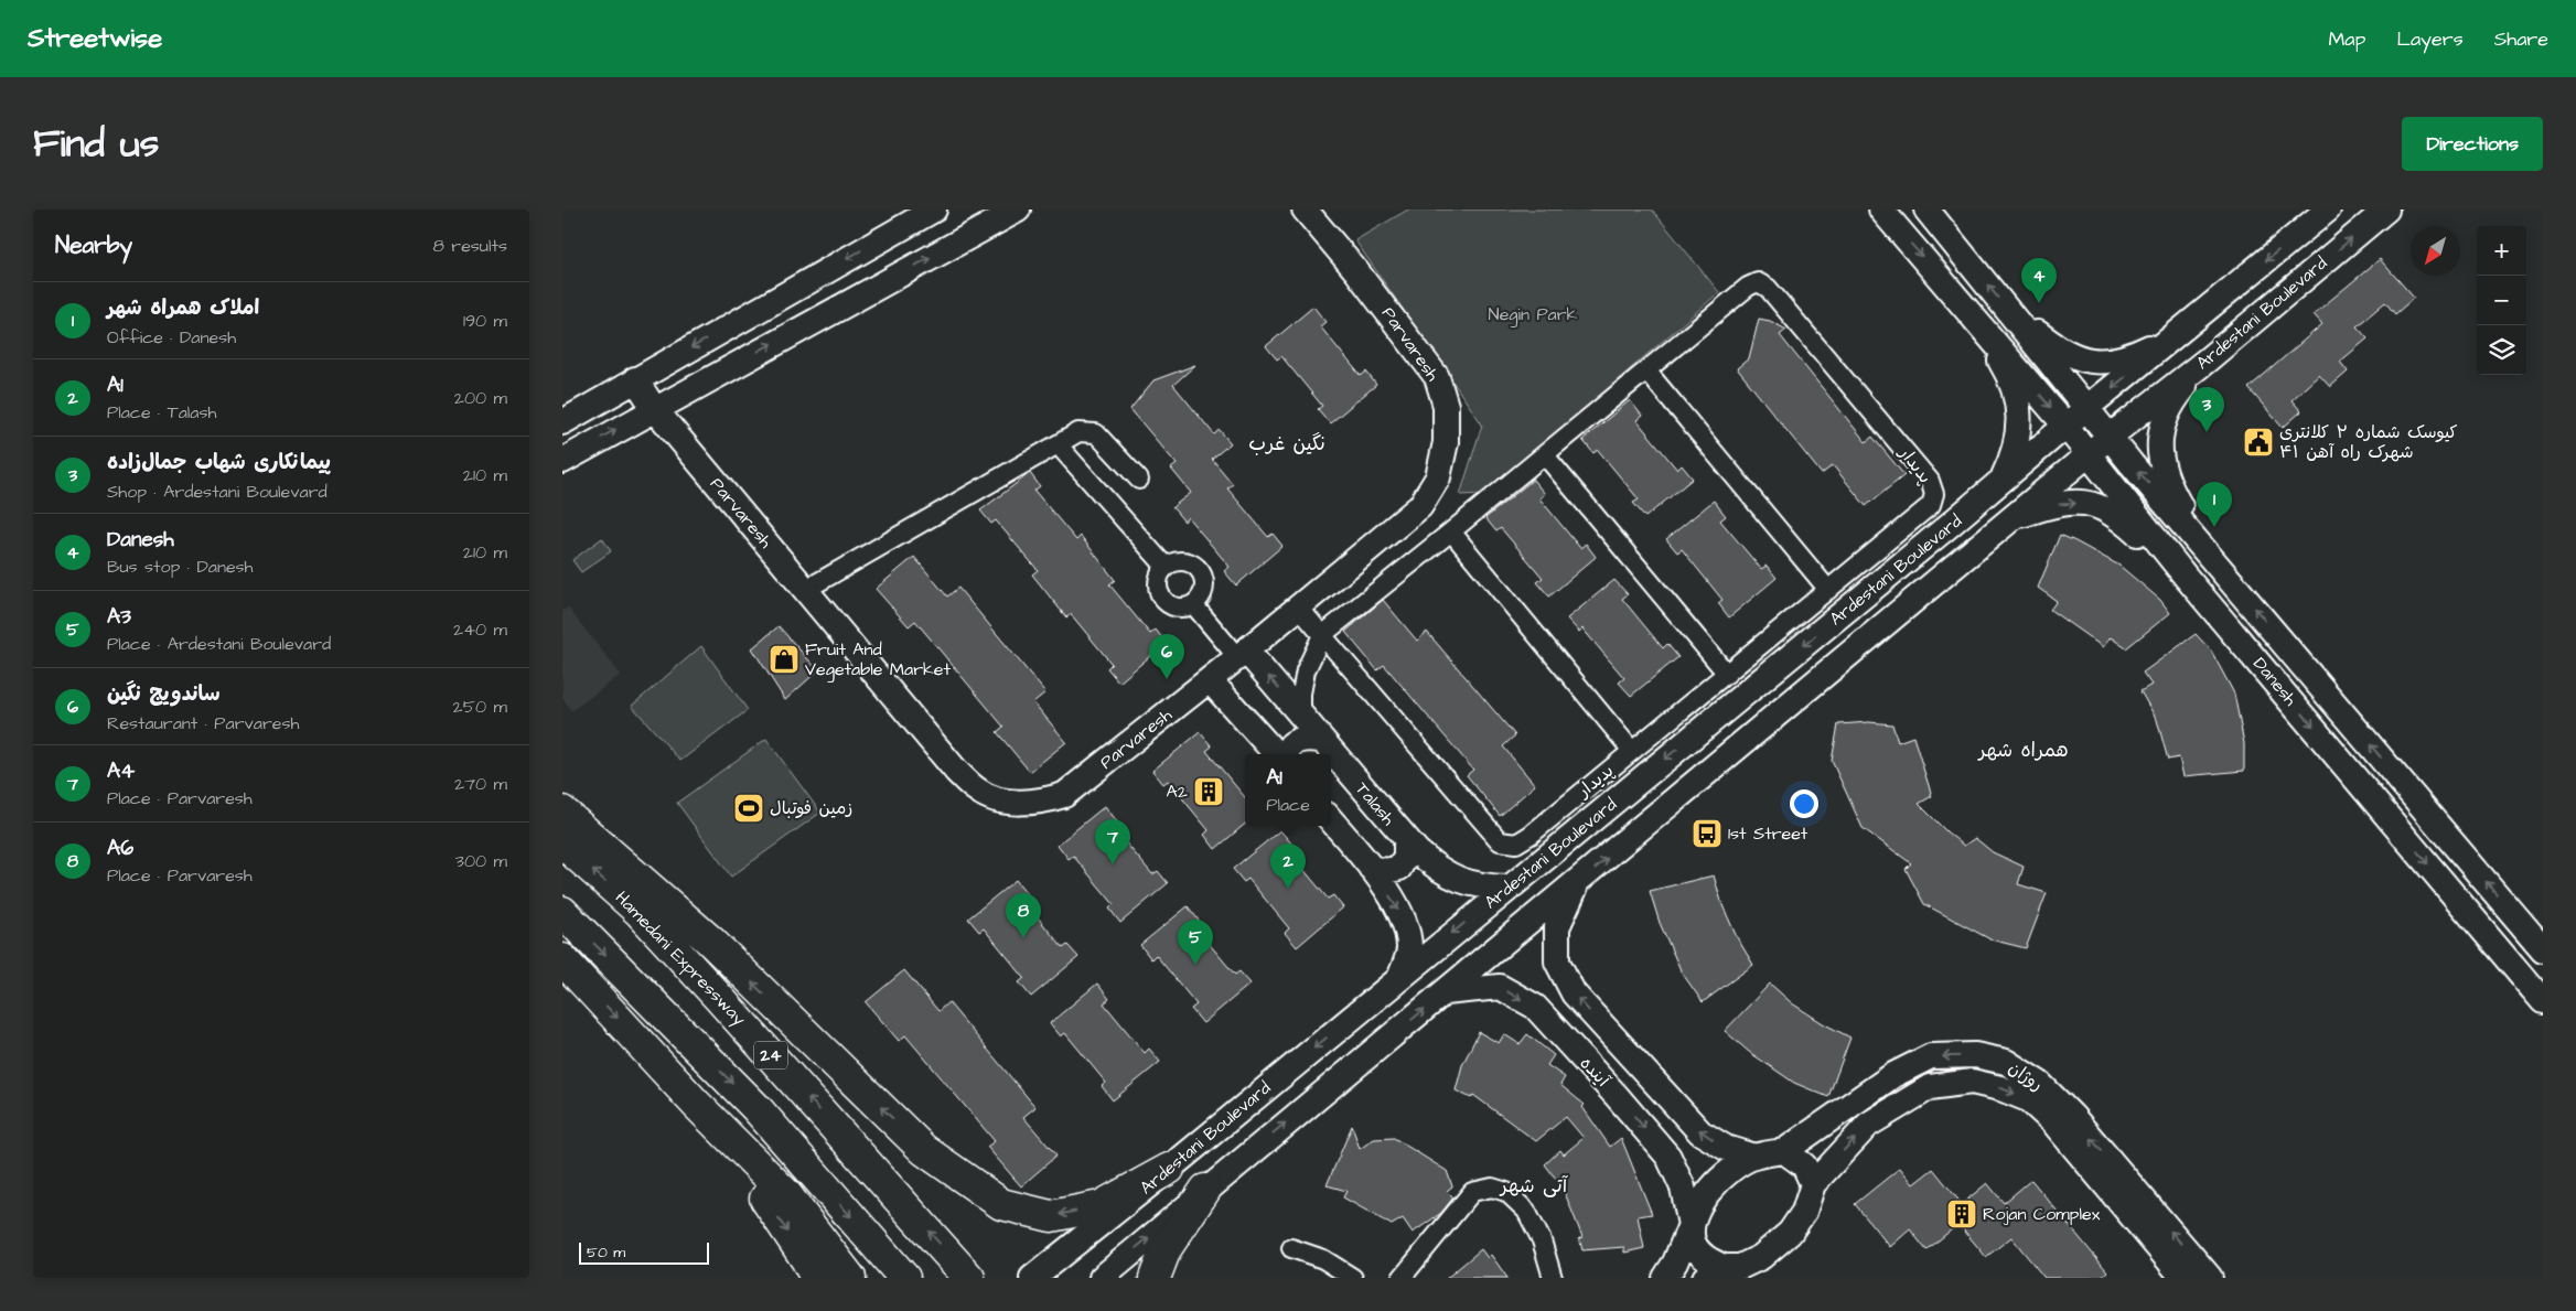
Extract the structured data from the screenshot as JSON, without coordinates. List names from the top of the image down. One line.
{"streets":{"highway":["Hamedani Expressway","24"],"street":["Ardestani Boulevard","Parvaresh","پدیدار","Danesh","Talash","آینده","روژان"]},"crossings":[["Ardestani Boulevard","Danesh"],["Ardestani Boulevard","Talash"],["Ardestani Boulevard","آینده"],["Parvaresh","Talash"],["پدیدار","Talash"],["آینده","روژان"]],"one_way":["آینده"],"districts":["نگین غرب","همراه شهر","آتی شهر"],"parks":["Negin Park"],"places":{"public building":["کیوسک شماره ۲ کلانتری ۴۱ شهرک راه آهن"],"shop":["Fruit And Vegetable Market"],"building":["A2","Rojan Complex"],"sports":["زمین فوتبال"],"bus stop":["1st Street"]},"scale_bar":"50 m","north":"bottom left","page":{"header":"Streetwise","nav":["Map","Layers","Share"],"title":"Find us","buttons":"Directions","heading":["Nearby","8 results"],"map_buttons":["+","−"],"pins":["4","3","1","6","7","2","8","5"],"list":[{"mark":"1","name":"املاک همراه شهر","note":"Office · Danesh","value":"190 m"},{"mark":"2","name":"A1","note":"Place · Talash","value":"200 m"},{"mark":"3","name":"پیمانکاری شهاب جمال‌زاده","note":"Shop · Ardestani Boulevard","value":"210 m"},{"mark":"4","name":"Danesh","note":"Bus stop · Danesh","value":"210 m"},{"mark":"5","name":"A3","note":"Place · Ardestani Boulevard","value":"240 m"},{"mark":"6","name":"ساندویج نگین","note":"Restaurant · Parvaresh","value":"250 m"},{"mark":"7","name":"A4","note":"Place · Parvaresh","value":"270 m"},{"mark":"8","name":"A6","note":"Place · Parvaresh","value":"300 m"}],"popup":["A1","Place"],"scale":"50 m"}}
